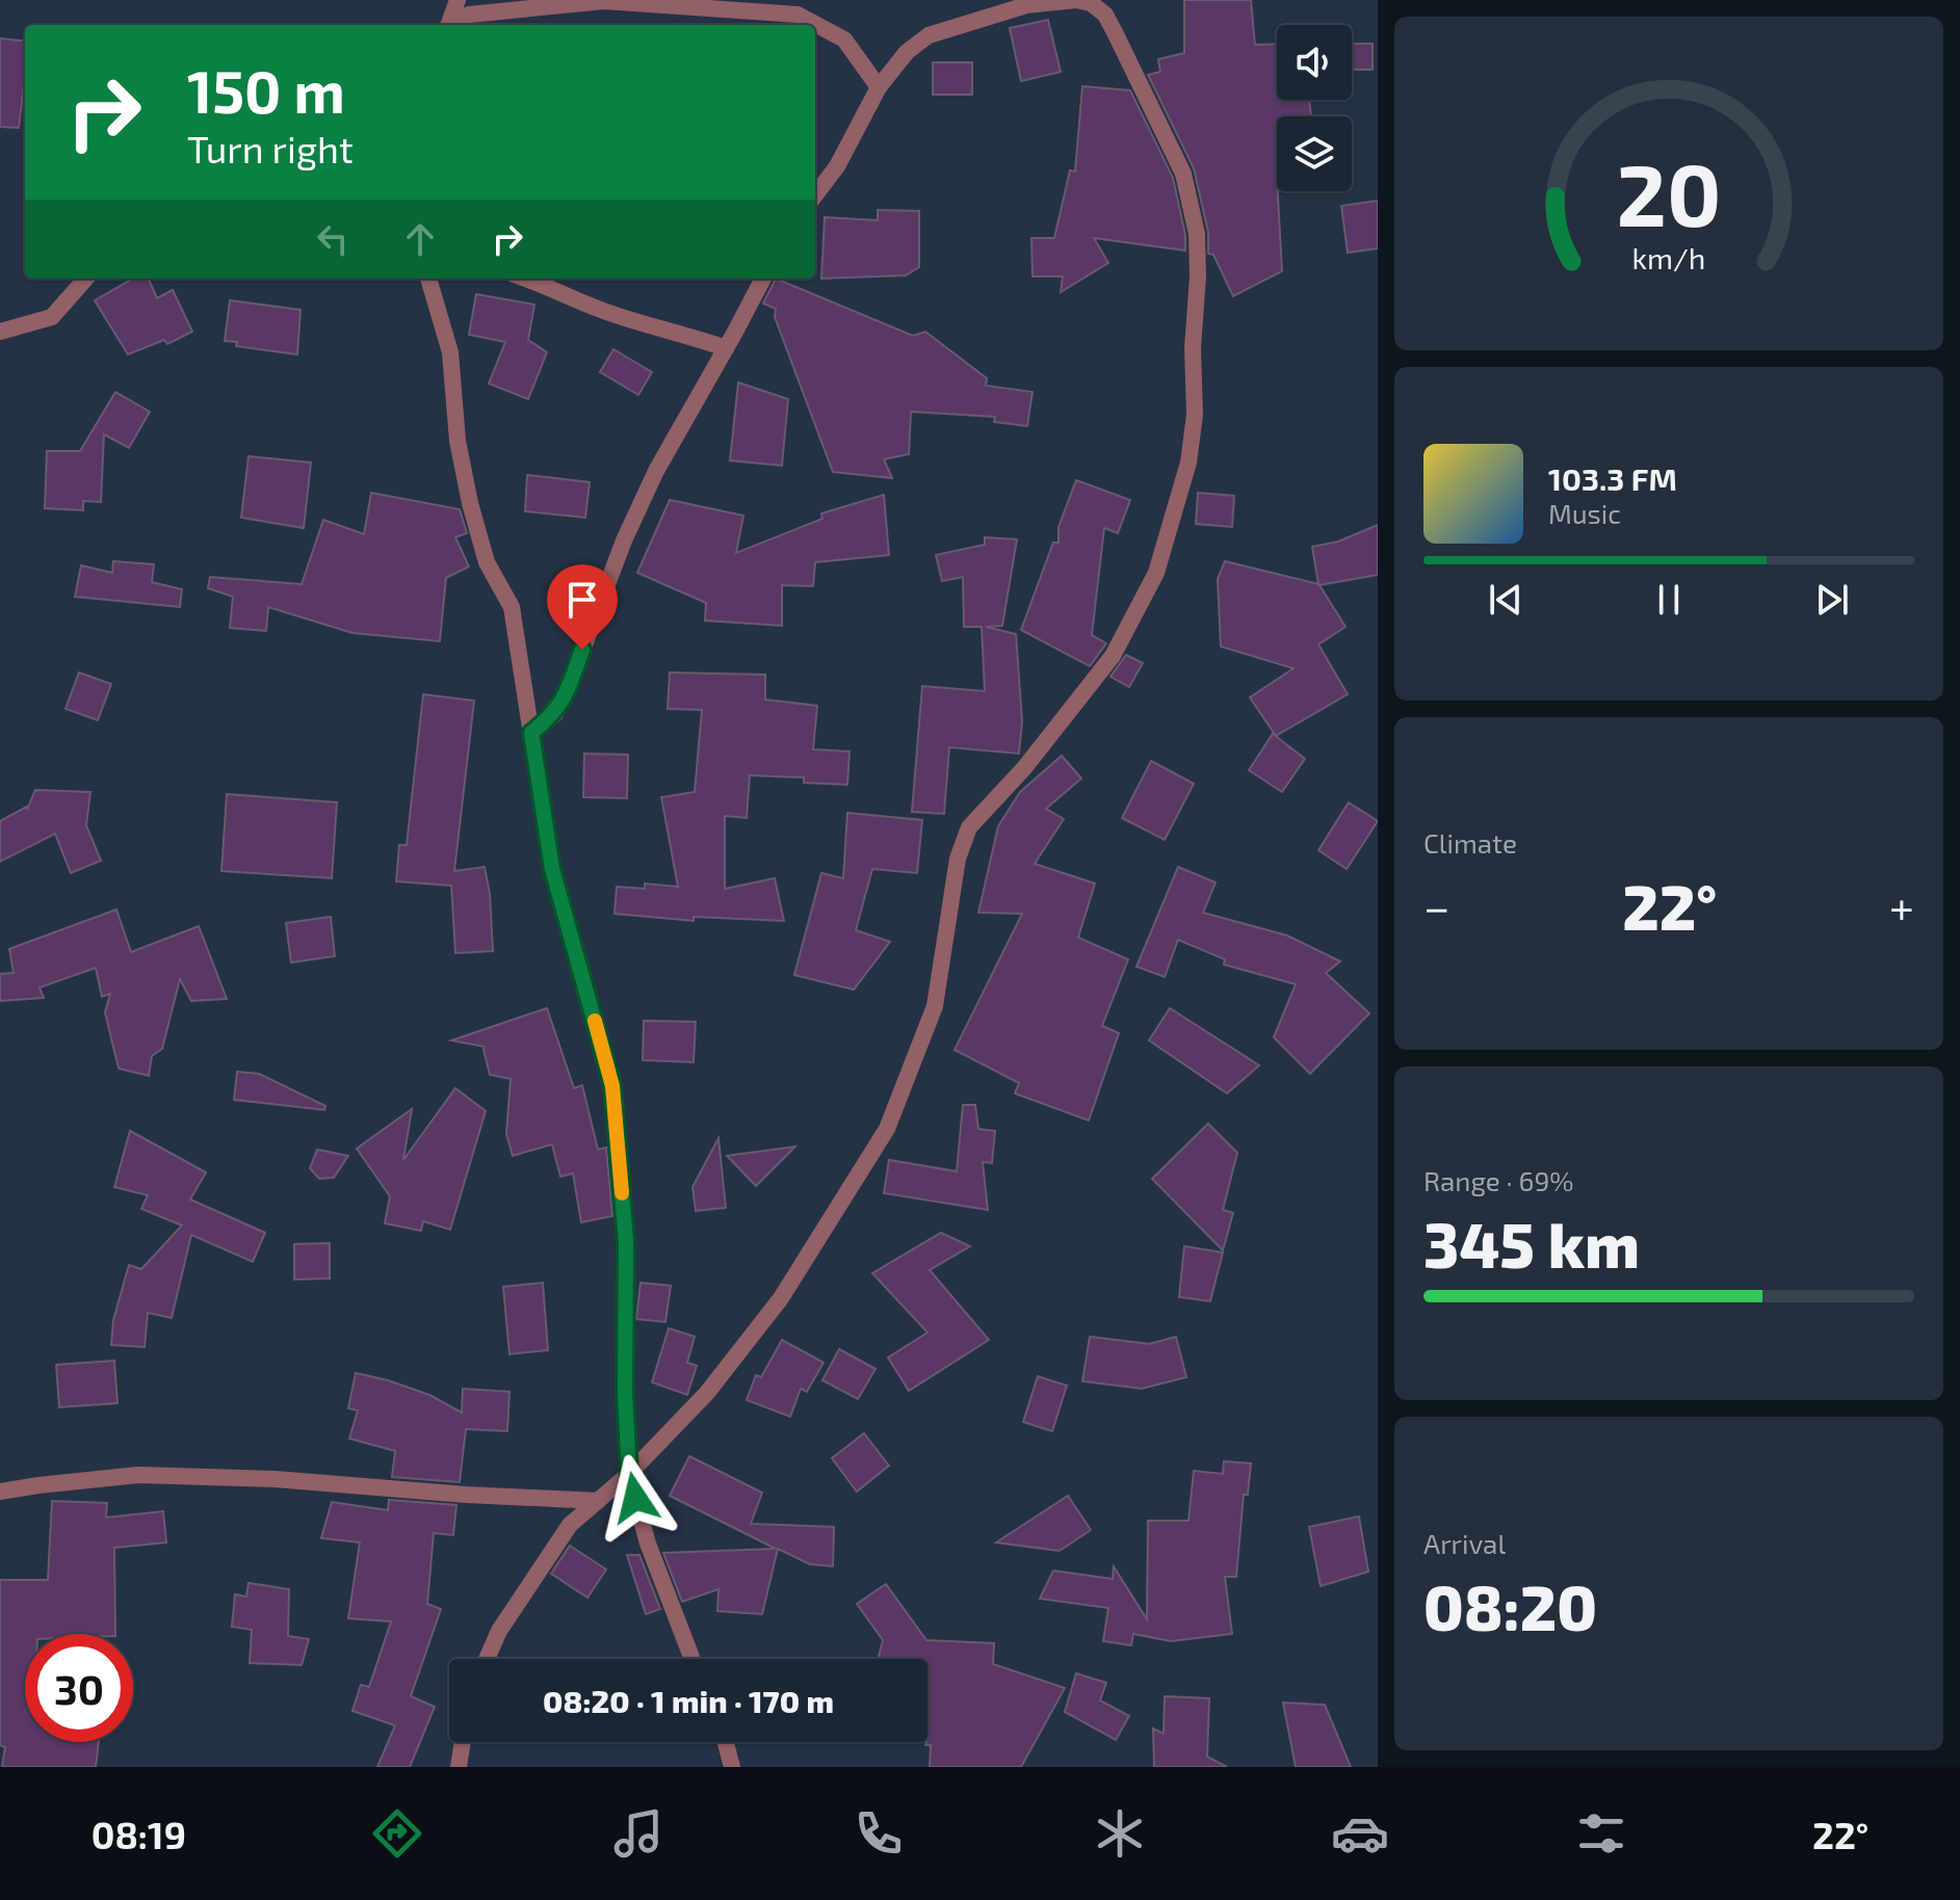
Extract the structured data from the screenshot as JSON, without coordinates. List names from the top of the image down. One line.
{"page":{"turn":["150 m","Turn right"],"song":["103.3 FM","Music"],"tile":["Climate",["Range · 69%","345 km"],["Arrival","08:20"]],"heat":["−","22°","+"],"limit":"30","trip":"08:20 · 1 min · 170 m","tabs":["08:19","22°"],"gauge":["20","km/h"]}}
